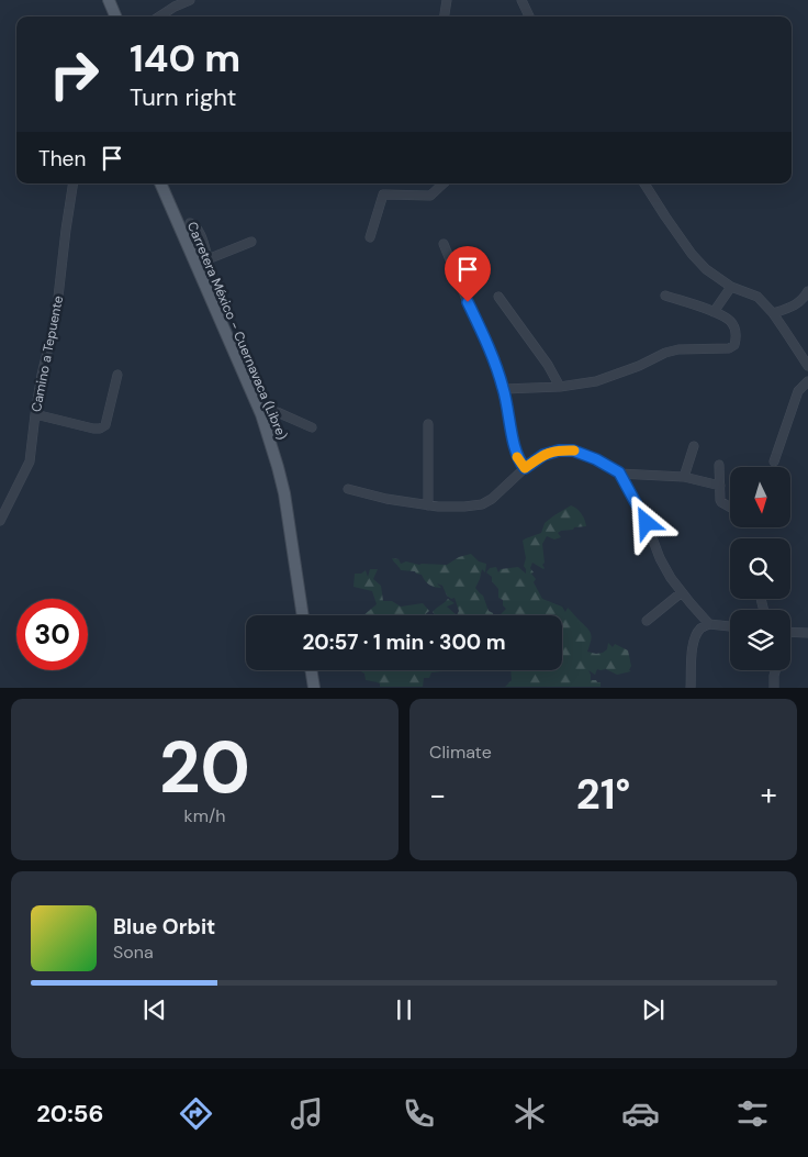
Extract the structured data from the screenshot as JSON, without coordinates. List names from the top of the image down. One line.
{"streets":{"main road":["Carretera México - Cuernavaca (Libre)"],"street":["Camino a Tepuente"]},"north":"bottom","page":{"turn":["140 m","Turn right"],"then":"Then","limit":"30","trip":"20:57 · 1 min · 300 m","tile":[["20","km/h"],"Climate"],"heat":["−","21°","+"],"song":["Blue Orbit","Sona"],"tabs":"20:56"}}
